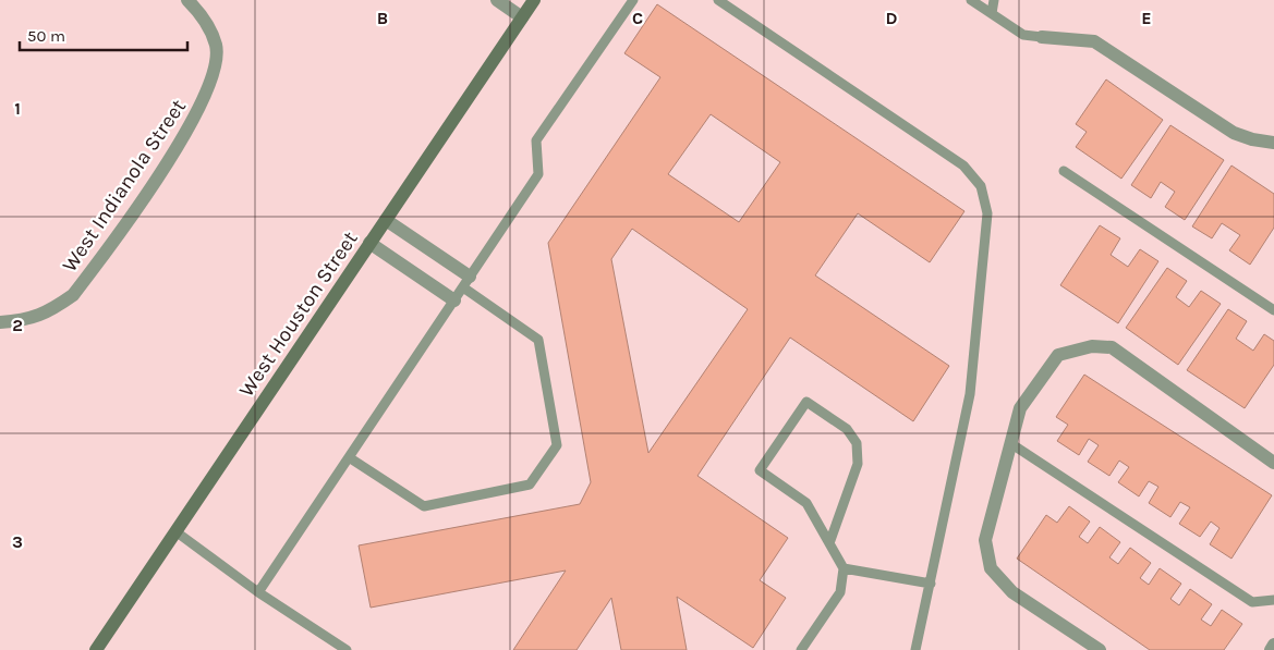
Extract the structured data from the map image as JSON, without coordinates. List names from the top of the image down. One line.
{"streets":{"main road":["West Houston Street"],"street":["West Indianola Street"]},"scale_bar":"50 m","grid":{"columns":["B","C","D","E"],"rows":["1","2","3"]}}
